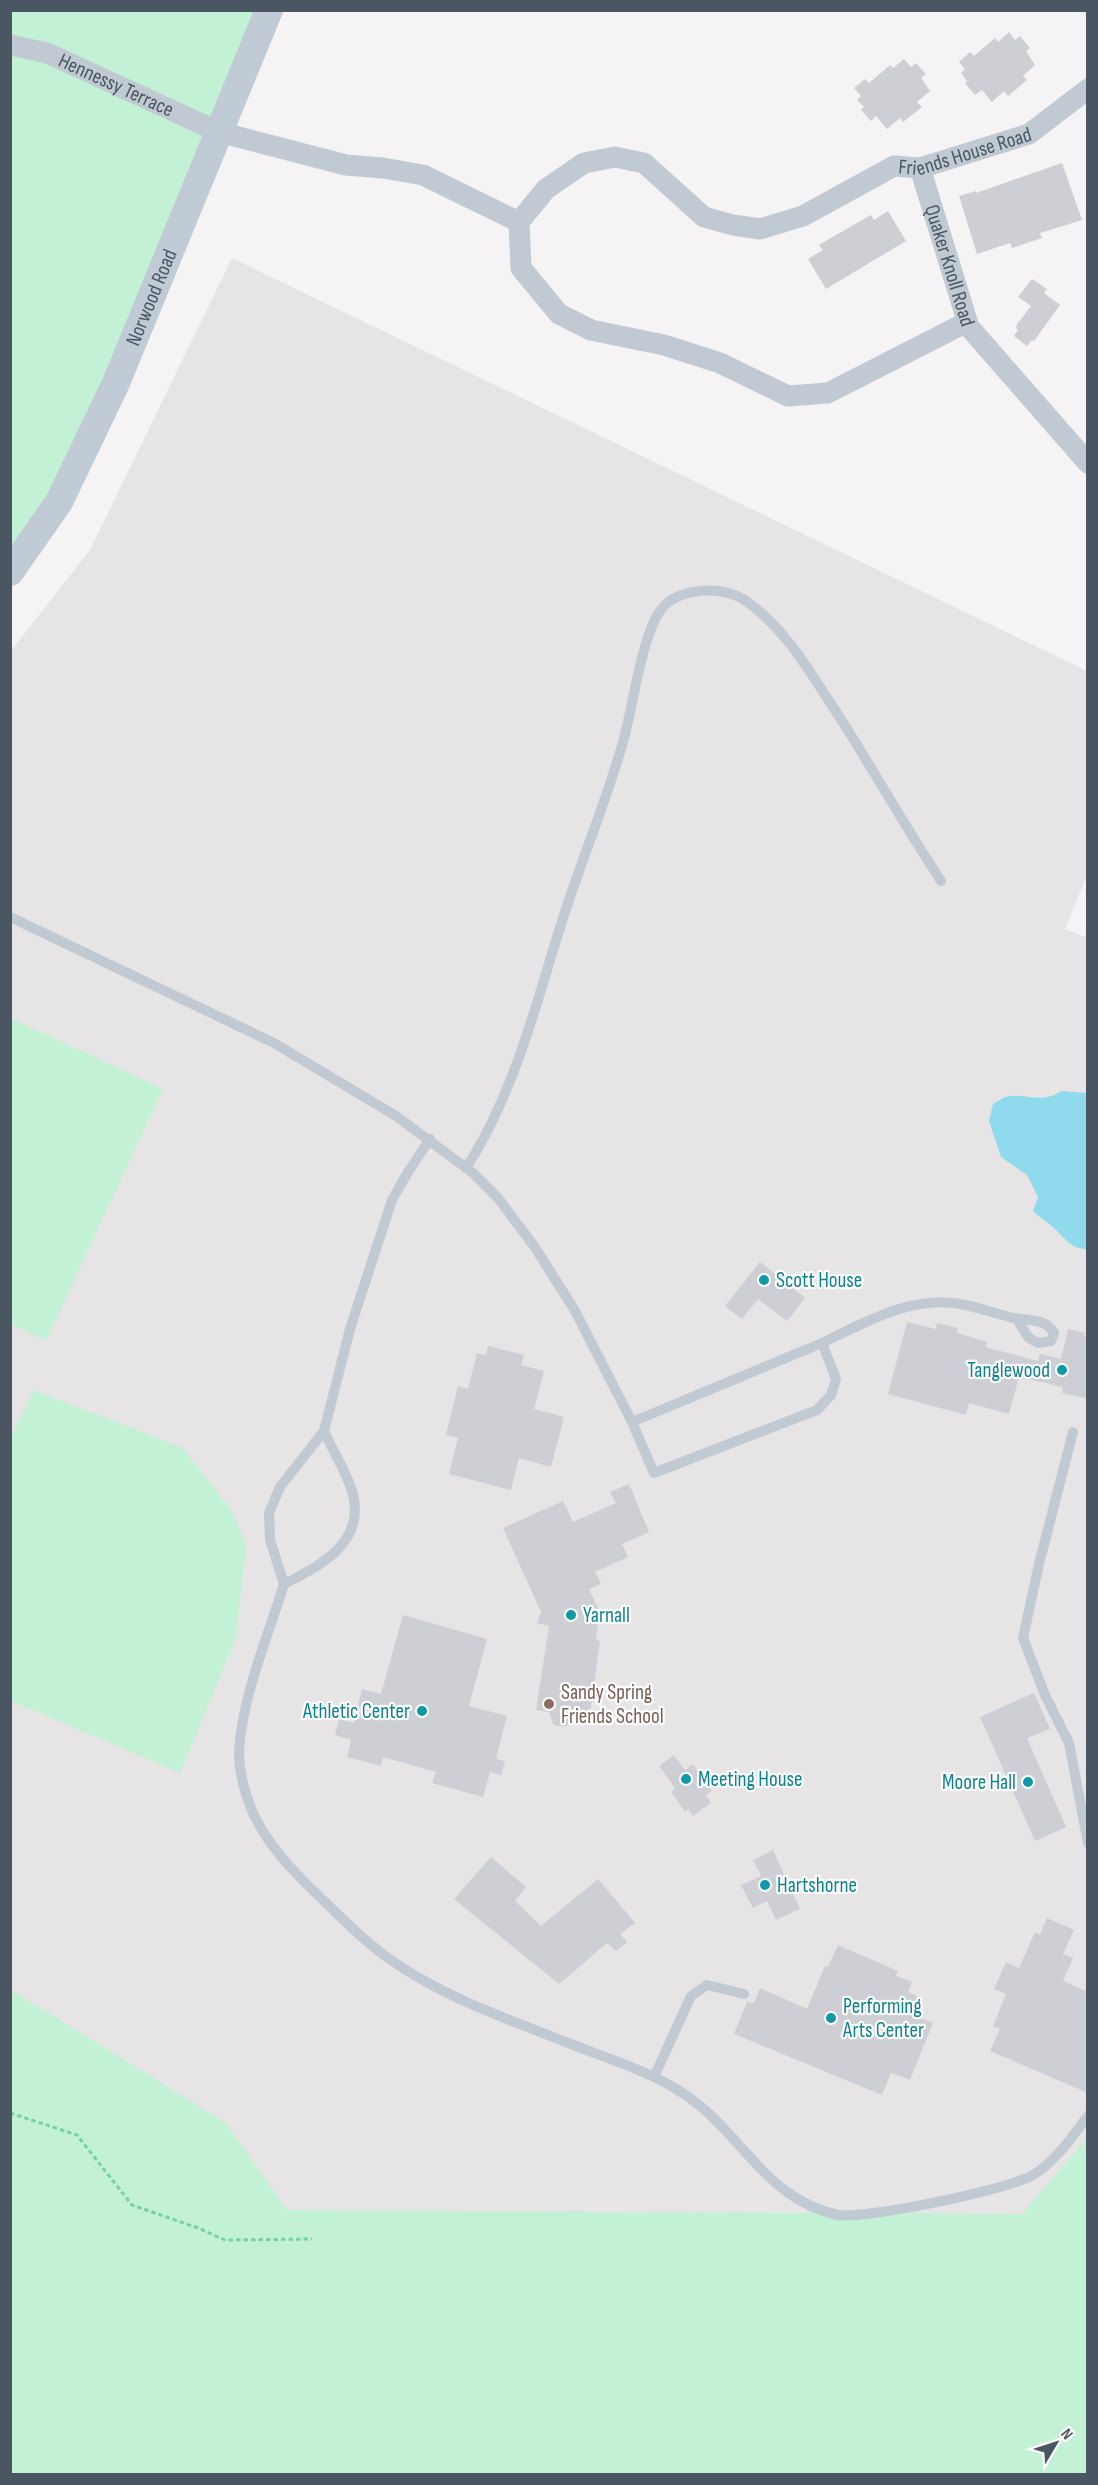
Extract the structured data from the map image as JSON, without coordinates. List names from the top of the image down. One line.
{"streets":{"main road":["Norwood Road"],"street":["Hennessy Terrace","Friends House Road","Quaker Knoll Road"]},"crossings":[["Hennessy Terrace","Friends House Road"],["Hennessy Terrace","Norwood Road"],["Friends House Road","Quaker Knoll Road"]],"places":["Scott House","Tanglewood","Yarnall","Sandy Spring Friends School","Athletic Center","Meeting House","Moore Hall","Hartshorne","Performing Arts Center"],"north":"top right"}
